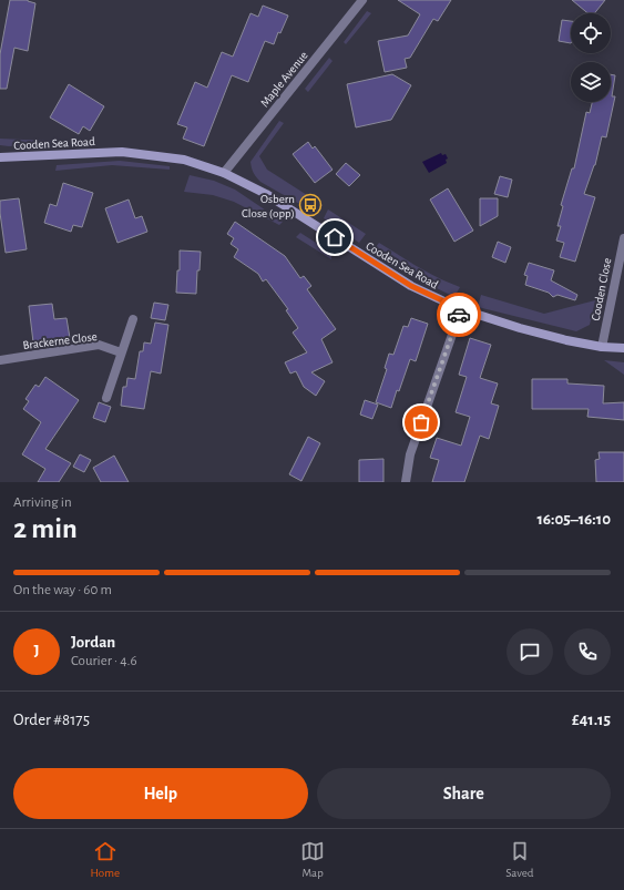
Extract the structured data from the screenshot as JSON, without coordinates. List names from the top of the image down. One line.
{"streets":{"main road":["Cooden Sea Road"],"street":["Maple Avenue","Cooden Close","Brackerne Close"]},"crossings":[["Maple Avenue","Cooden Sea Road"],["Cooden Sea Road","Cooden Close"]],"places":{"bus stop":["Osbern Close (opp)"]},"page":{"heading":["2 min","Arriving in","16:05–16:10"],"panel":["Jordan","Courier · 4.6","Order #8175","£41.15"],"bar":"On the way · 60 m","round":"J","buttons":["Help","Share"],"tabs":["Home","Map","Saved"]}}
